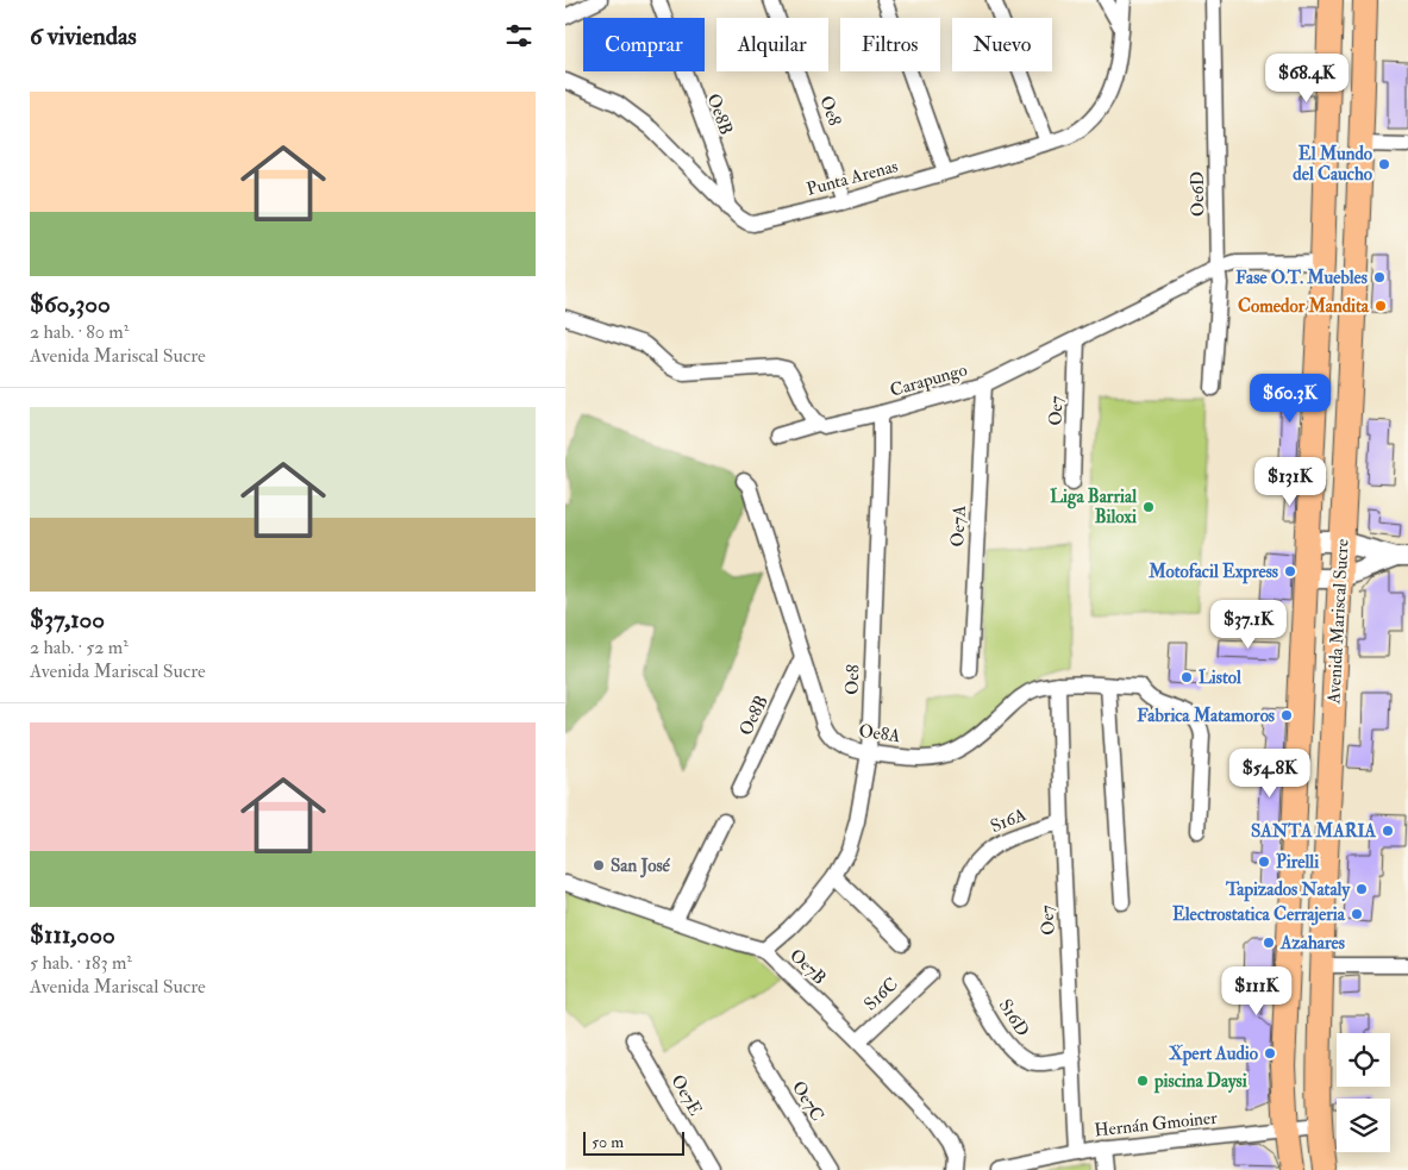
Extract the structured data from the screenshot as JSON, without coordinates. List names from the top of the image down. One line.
{"streets":{"main road":["Avenida Mariscal Sucre"],"street":["Oe8","Oe8B","Punta Arenas","Oe6D","Carapungo","Oe7","Oe7A","Oe8A","S16A","Oe7B","S16C","S16D","Oe7E","Oe7C","Hernán Gmoiner"]},"crossings":[["Oe8","Punta Arenas"],["Oe8","Carapungo"],["Oe8","Oe8A"],["Oe8","Oe7B"],["Oe8B","Punta Arenas"],["Oe8B","Oe8A"],["Oe6D","Carapungo"],["Carapungo","Oe7"],["Carapungo","Oe7A"],["Carapungo","Avenida Mariscal Sucre"],["Oe7","Oe8A"],["Oe7","S16A"],["Oe7","S16D"],["Oe7","Hernán Gmoiner"],["Avenida Mariscal Sucre","Hernán Gmoiner"],["Oe7B","S16C"]],"places":["El Mundo del Caucho","Fase O.T. Muebles","Comedor Mandita","Liga Barrial Biloxi","Motofacil Express","Listol","Fabrica Matamoros","SANTA MARIA","Pirelli","San José","Tapizados Nataly","Electrostatica Cerrajeria","Azahares","Xpert Audio","piscina Daysi"],"scale_bar":"50 m","page":{"heading":"6 viviendas","chip":["Comprar","Alquilar","Filtros","Nuevo"],"price":["$68.4K","$60.3K","$131K","$37.1K","$54.8K","$111K"],"list":[{"name":"$60,300","note":"2 hab. · 80 m² · Avenida Mariscal Sucre"},{"name":"$37,100","note":"2 hab. · 52 m² · Avenida Mariscal Sucre"},{"name":"$111,000","note":"5 hab. · 183 m² · Avenida Mariscal Sucre"}],"scale":"50 m"}}
